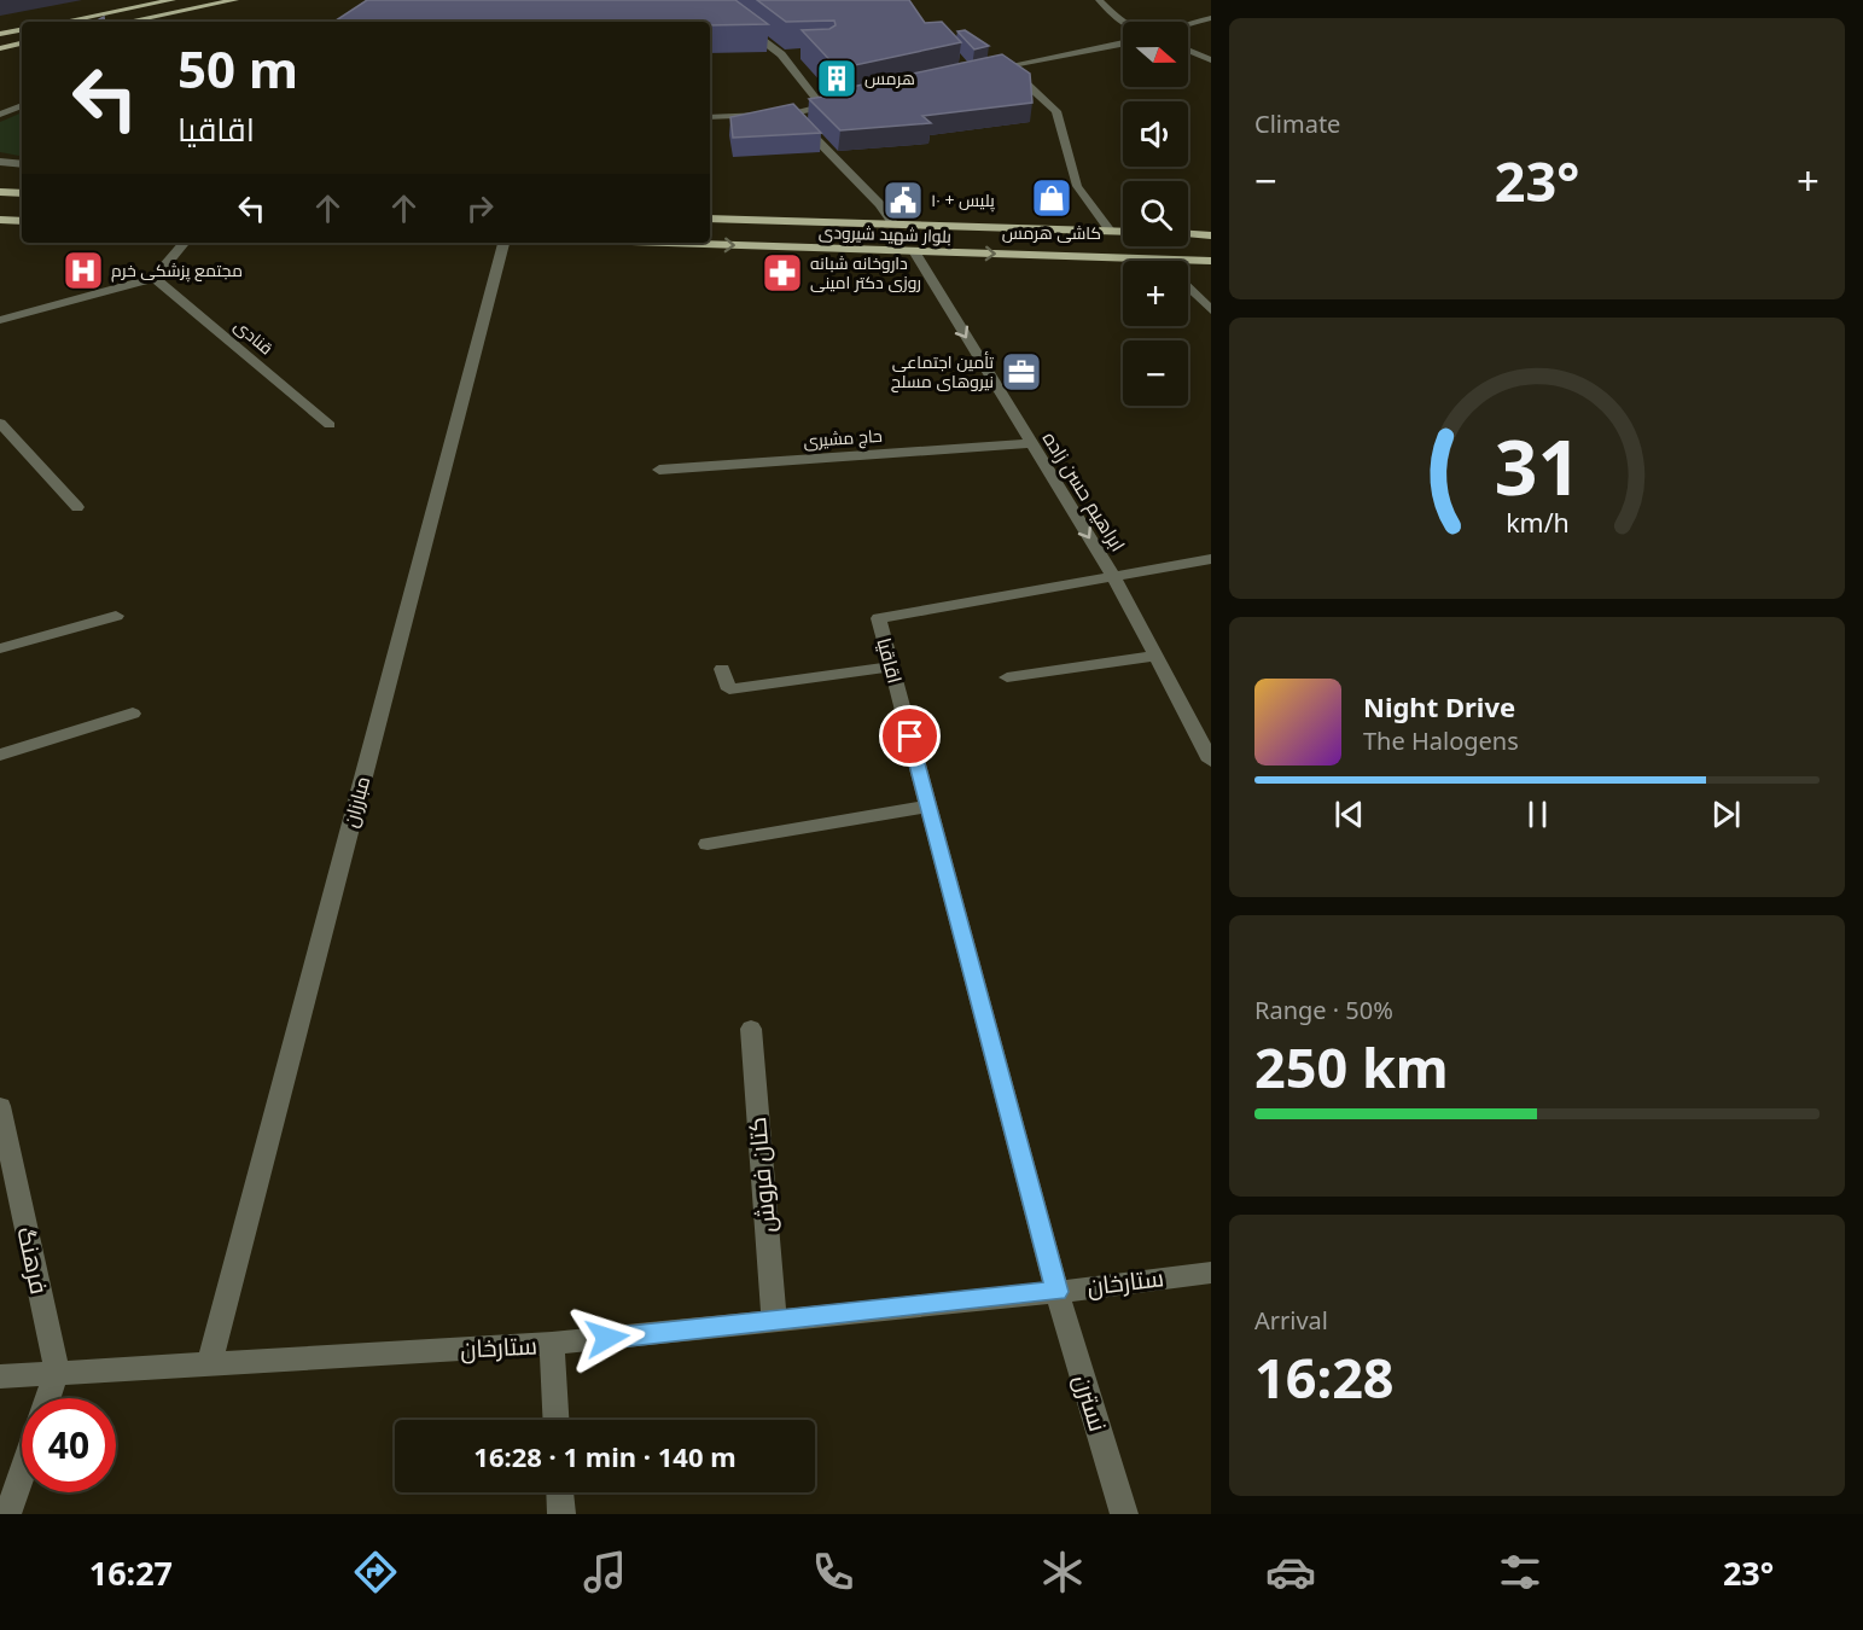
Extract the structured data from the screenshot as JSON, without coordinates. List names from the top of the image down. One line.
{"streets":{"main road":["بلوار شهید شیرودی"],"street":["قنادی","حاج مشیری","ابراهیم حسن زاده","اقاقیا","مبارزان","کتان فروش","فرهنگ","ستارخان","نسترن"]},"crossings":[["بلوار شهید شیرودی","ابراهیم حسن زاده"],["حاج مشیری","ابراهیم حسن زاده"],["ابراهیم حسن زاده","اقاقیا"],["اقاقیا","ستارخان"],["اقاقیا","نسترن"],["مبارزان","ستارخان"],["کتان فروش","ستارخان"],["فرهنگ","ستارخان"],["ستارخان","نسترن"]],"one_way":["ابراهیم حسن زاده"],"places":{"building":["هرمس"],"shop":["کاشی هرمس"],"public building":["پلیس + ۱۰"],"hospital":["مجتمع پزشکی خرم"],"pharmacy":["داروخانه شبانه روزی دکتر امینی"],"office":["تأمین اجتماعی نیروهای مسلح"]},"north":"right","page":{"tile":["Climate",["Range · 50%","250 km"],["Arrival","16:28"]],"map_buttons":["+","−"],"turn":["50 m","اقاقیا"],"heat":["−","23°","+"],"song":["Night Drive","The Halogens"],"limit":"40","trip":"16:28 · 1 min · 140 m","tabs":["16:27","23°"],"gauge":["31","km/h"]}}
